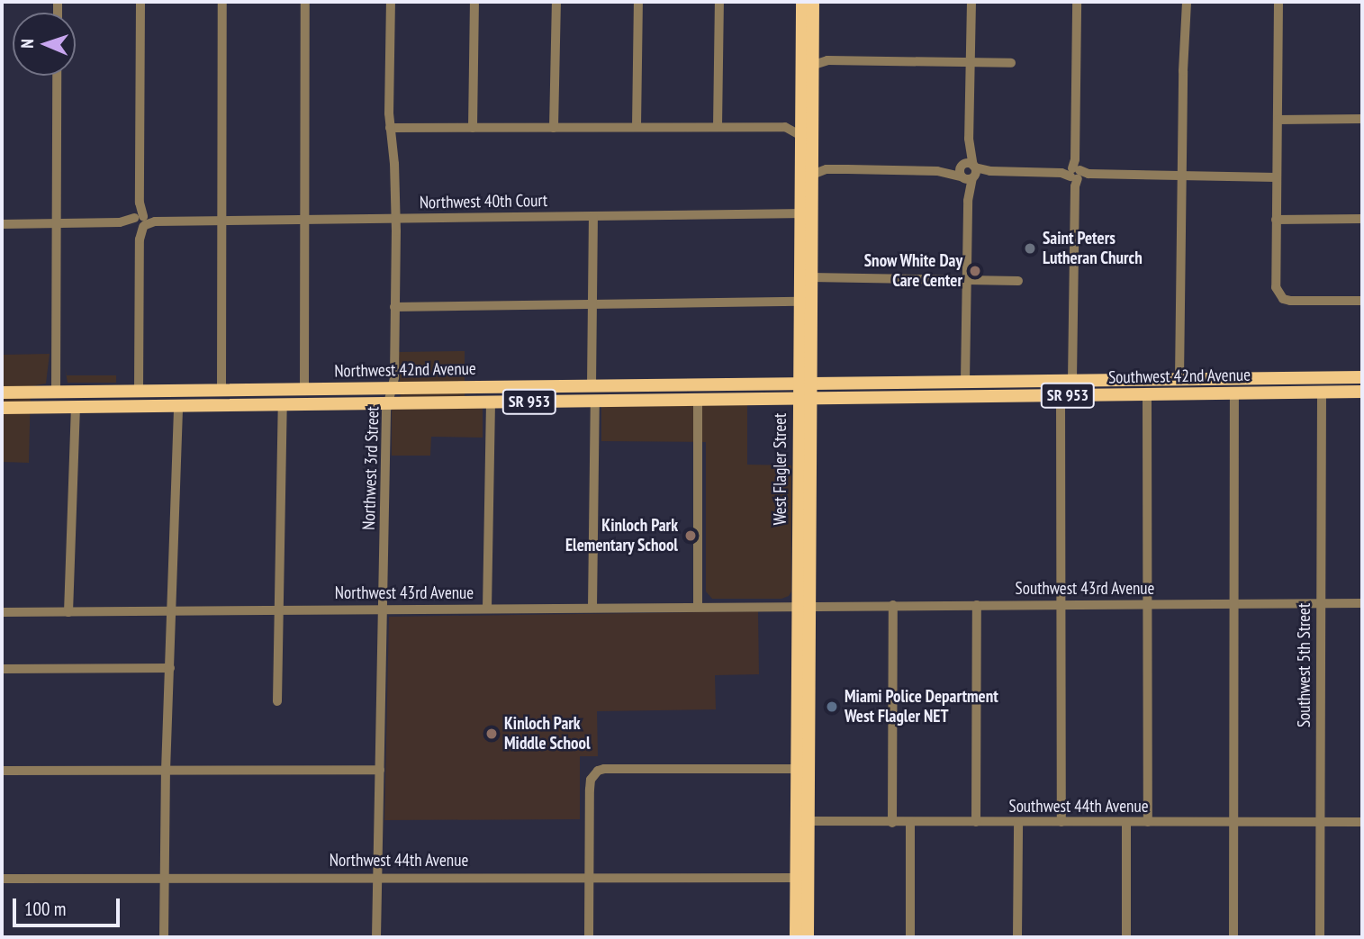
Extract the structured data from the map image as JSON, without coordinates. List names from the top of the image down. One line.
{"streets":{"main road":["Northwest 42nd Avenue","Southwest 42nd Avenue","SR 953","West Flagler Street"],"street":["Northwest 40th Court","Northwest 3rd Street","Southwest 43rd Avenue","Northwest 43rd Avenue","Southwest 5th Street","Southwest 44th Avenue","Northwest 44th Avenue"]},"crossings":[["Northwest 40th Court","Northwest 3rd Street"],["Northwest 40th Court","West Flagler Street"],["Northwest 42nd Avenue","Southwest 42nd Avenue"],["Northwest 42nd Avenue","Northwest 3rd Street"],["Northwest 42nd Avenue","West Flagler Street"],["Southwest 42nd Avenue","West Flagler Street"],["Southwest 42nd Avenue","Southwest 5th Street"],["Northwest 3rd Street","Northwest 43rd Avenue"],["Northwest 3rd Street","Northwest 44th Avenue"],["West Flagler Street","Southwest 43rd Avenue"],["West Flagler Street","Northwest 43rd Avenue"],["West Flagler Street","Southwest 44th Avenue"],["West Flagler Street","Northwest 44th Avenue"],["Southwest 43rd Avenue","Northwest 43rd Avenue"],["Southwest 43rd Avenue","Southwest 5th Street"],["Southwest 5th Street","Southwest 44th Avenue"]],"places":["Saint Peters Lutheran Church","Snow White Day Care Center","Kinloch Park Elementary School","Miami Police Department West Flagler NET","Kinloch Park Middle School"],"scale_bar":"100 m","north":"left"}
